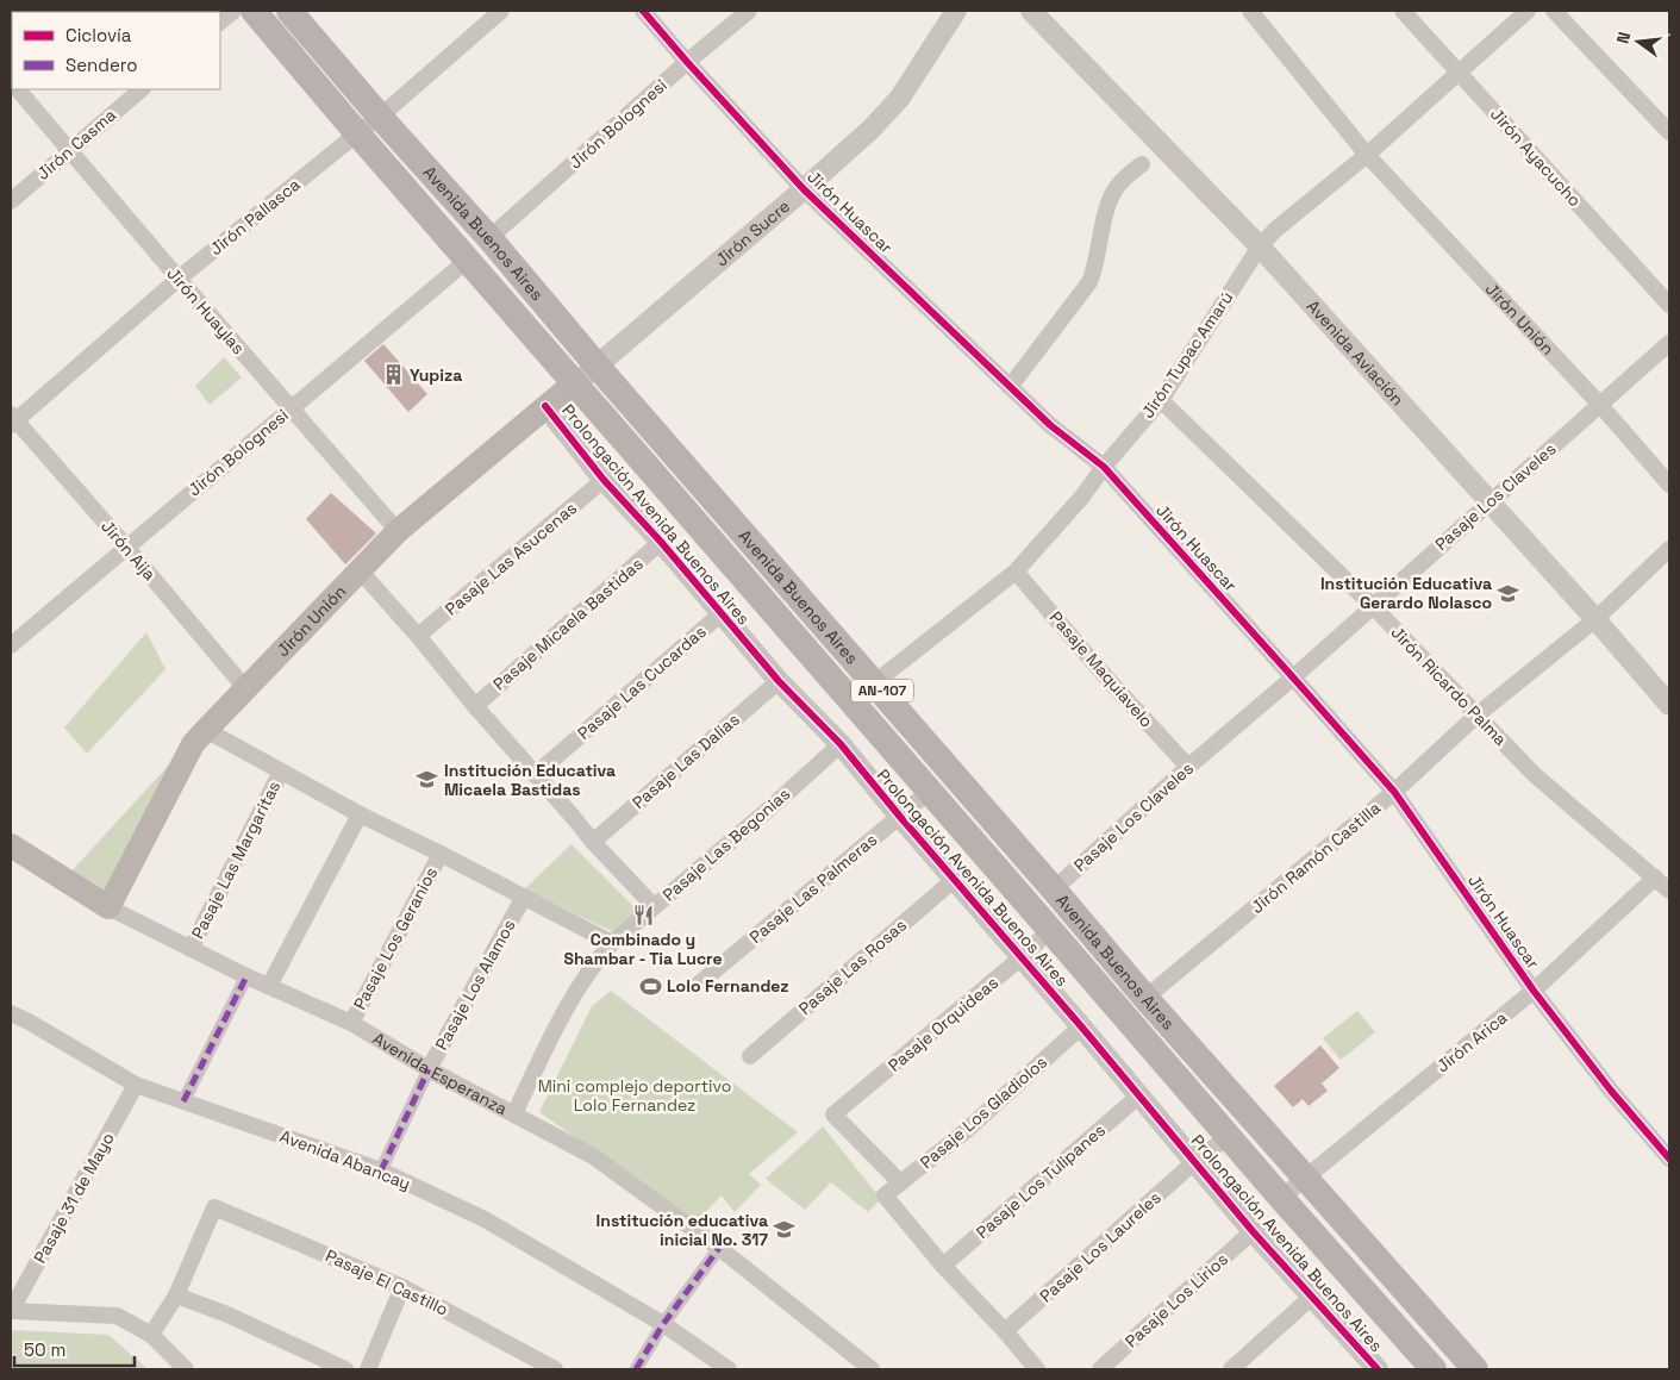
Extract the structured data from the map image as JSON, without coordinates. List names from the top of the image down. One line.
{"streets":{"main road":["Avenida Buenos Aires","Jirón Unión","AN-107","Avenida Esperanza"],"street":["Jirón Bolognesi","Jirón Casma","Jirón Ayacucho","Jirón Huascar","Jirón Pallasca","Jirón Sucre","Jirón Huaylas","Avenida Aviación","Jirón Tupac Amarú","Pasaje Los Claveles","Prolongación Avenida Buenos Aires","Jirón Aija","Pasaje Las Asucenas","Pasaje Micaela Bastidas","Pasaje Maquiavelo","Pasaje Las Cucardas","Jirón Ricardo Palma","Pasaje Las Dalias","Pasaje Las Begonias","Jirón Ramón Castilla","Pasaje Las Margaritas","Pasaje Las Palmeras","Pasaje Los Geranios","Pasaje Las Rosas","Pasaje Los Alamos","Pasaje Orquideas","Jirón Arica","Pasaje Los Gladiolos","Avenida Abancay","Pasaje Los Tulipanes","Pasaje 31 de Mayo","Pasaje Los Laureles","Pasaje El Castillo","Pasaje Los Lirios"]},"crossings":[["Jirón Bolognesi","Jirón Huascar"],["Jirón Bolognesi","Avenida Buenos Aires"],["Jirón Bolognesi","Jirón Huaylas"],["Jirón Bolognesi","Jirón Aija"],["Jirón Casma","Jirón Huaylas"],["Jirón Ayacucho","Jirón Tupac Amarú"],["Jirón Huascar","Jirón Sucre"],["Jirón Huascar","Jirón Tupac Amarú"],["Jirón Huascar","Pasaje Los Claveles"],["Jirón Huascar","Jirón Ramón Castilla"],["Jirón Huascar","Jirón Arica"],["Jirón Pallasca","Avenida Buenos Aires"],["Jirón Pallasca","Jirón Huaylas"],["Jirón Pallasca","Jirón Aija"],["Avenida Buenos Aires","Jirón Sucre"],["Avenida Buenos Aires","Jirón Unión"],["Avenida Buenos Aires","Jirón Tupac Amarú"],["Avenida Buenos Aires","Pasaje Los Claveles"],["Avenida Buenos Aires","Jirón Ramón Castilla"],["Avenida Buenos Aires","Pasaje Las Palmeras"],["Avenida Buenos Aires","Pasaje Orquideas"],["Avenida Buenos Aires","Jirón Arica"],["Avenida Buenos Aires","Pasaje Los Laureles"],["Jirón Sucre","Jirón Unión"],["Jirón Huaylas","Jirón Unión"],["Jirón Unión","Jirón Tupac Amarú"],["Jirón Unión","Pasaje Los Claveles"],["Jirón Unión","Prolongación Avenida Buenos Aires"],["Jirón Unión","Jirón Aija"],["Jirón Unión","Avenida Esperanza"],["Avenida Aviación","Jirón Tupac Amarú"],["Avenida Aviación","Pasaje Los Claveles"],["Avenida Aviación","Jirón Ramón Castilla"],["Jirón Tupac Amarú","Pasaje Maquiavelo"],["Jirón Tupac Amarú","Jirón Ricardo Palma"],["Pasaje Los Claveles","Pasaje Maquiavelo"],["Pasaje Los Claveles","Jirón Ricardo Palma"],["Prolongación Avenida Buenos Aires","Pasaje Las Asucenas"],["Prolongación Avenida Buenos Aires","Pasaje Micaela Bastidas"],["Prolongación Avenida Buenos Aires","Pasaje Las Cucardas"],["Prolongación Avenida Buenos Aires","Pasaje Las Dalias"],["Prolongación Avenida Buenos Aires","Pasaje Las Begonias"],["Prolongación Avenida Buenos Aires","Pasaje Las Palmeras"],["Prolongación Avenida Buenos Aires","Pasaje Las Rosas"],["Prolongación Avenida Buenos Aires","Pasaje Orquideas"],["Prolongación Avenida Buenos Aires","Pasaje Los Gladiolos"],["Prolongación Avenida Buenos Aires","Pasaje Los Tulipanes"],["Prolongación Avenida Buenos Aires","Pasaje Los Laureles"],["Prolongación Avenida Buenos Aires","Pasaje Los Lirios"],["Jirón Ricardo Palma","Jirón Ramón Castilla"],["Jirón Ricardo Palma","Jirón Arica"],["Pasaje Las Begonias","Avenida Esperanza"],["Pasaje Las Margaritas","Avenida Esperanza"],["Pasaje Los Geranios","Avenida Esperanza"],["Pasaje Los Alamos","Avenida Esperanza"],["Pasaje Los Alamos","Avenida Abancay"],["Pasaje Orquideas","Pasaje Los Gladiolos"],["Pasaje Los Gladiolos","Pasaje Los Tulipanes"],["Avenida Abancay","Pasaje 31 de Mayo"]],"parks":["Mini complejo deportivo Lolo Fernandez"],"places":{"building":["Yupiza"],"school or university":["Institución Educativa Gerardo Nolasco","Institución Educativa Micaela Bastidas","Institución educativa inicial No. 317"],"restaurant":["Combinado y Shambar - Tia Lucre"],"sports":["Lolo Fernandez"]},"legend":["Ciclovía","Sendero"],"scale_bar":"50 m","north":"left"}
